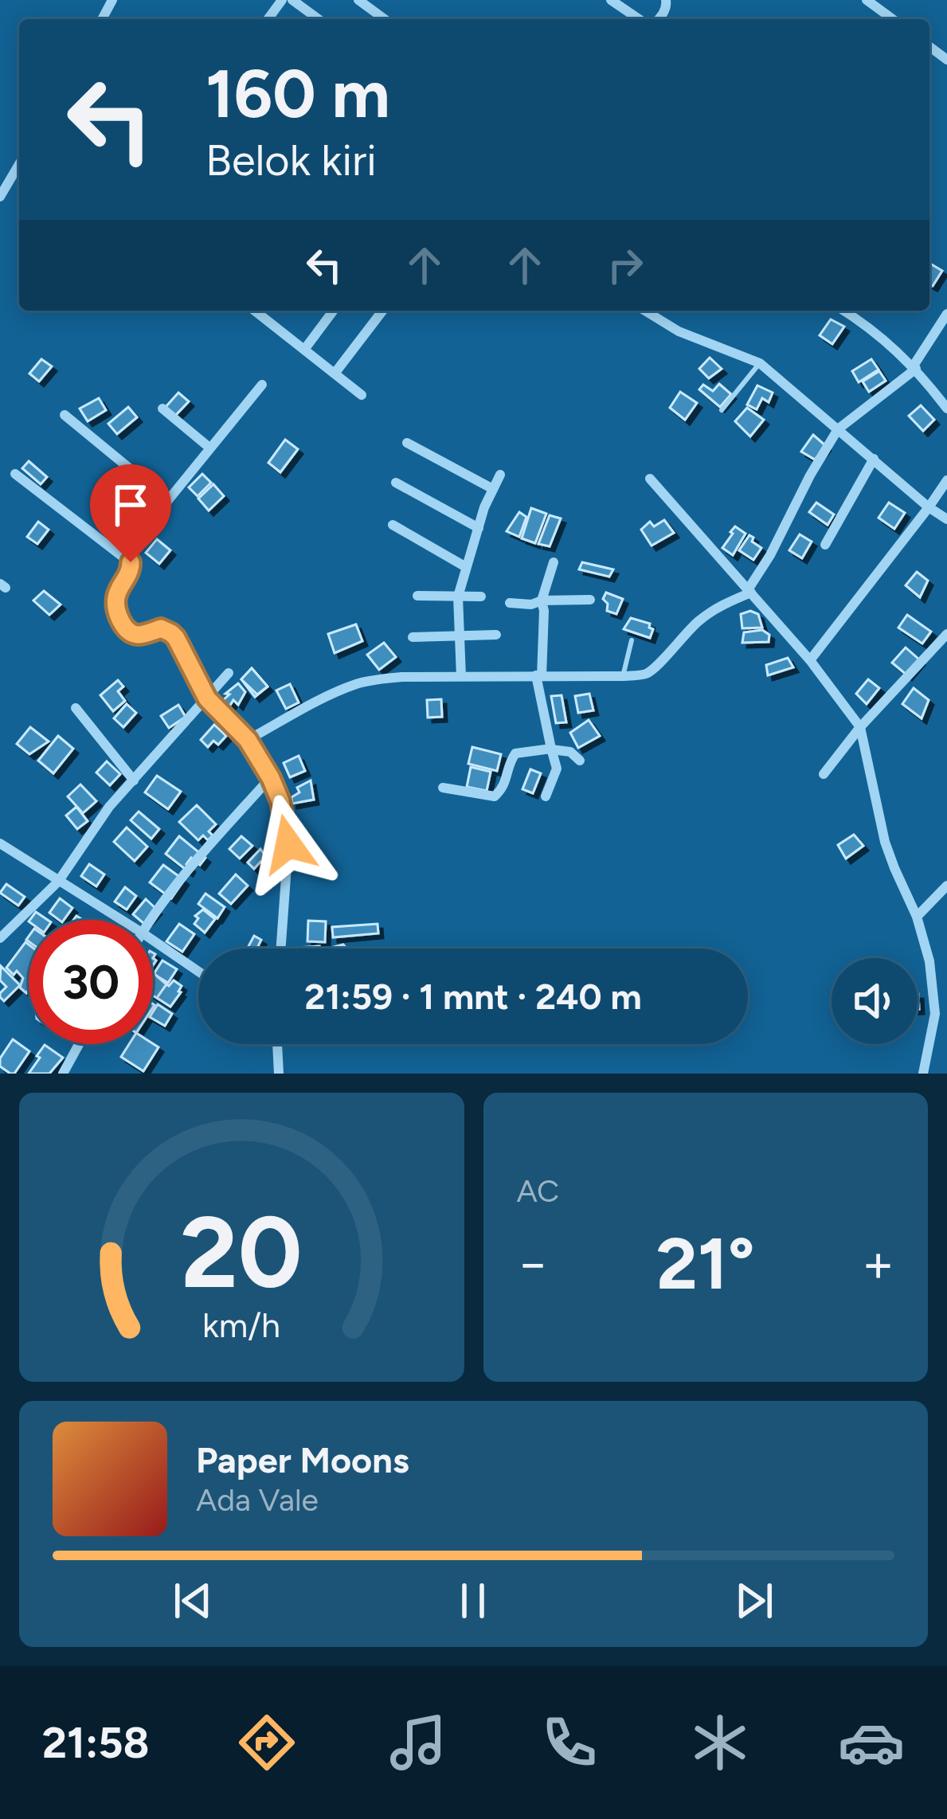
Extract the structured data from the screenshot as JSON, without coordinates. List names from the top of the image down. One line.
{"page":{"turn":["160 m","Belok kiri"],"limit":"30","trip":"21:59 · 1 mnt · 240 m","tile":"AC","heat":["−","21°","+"],"song":["Paper Moons","Ada Vale"],"tabs":"21:58","gauge":["20","km/h"]}}
